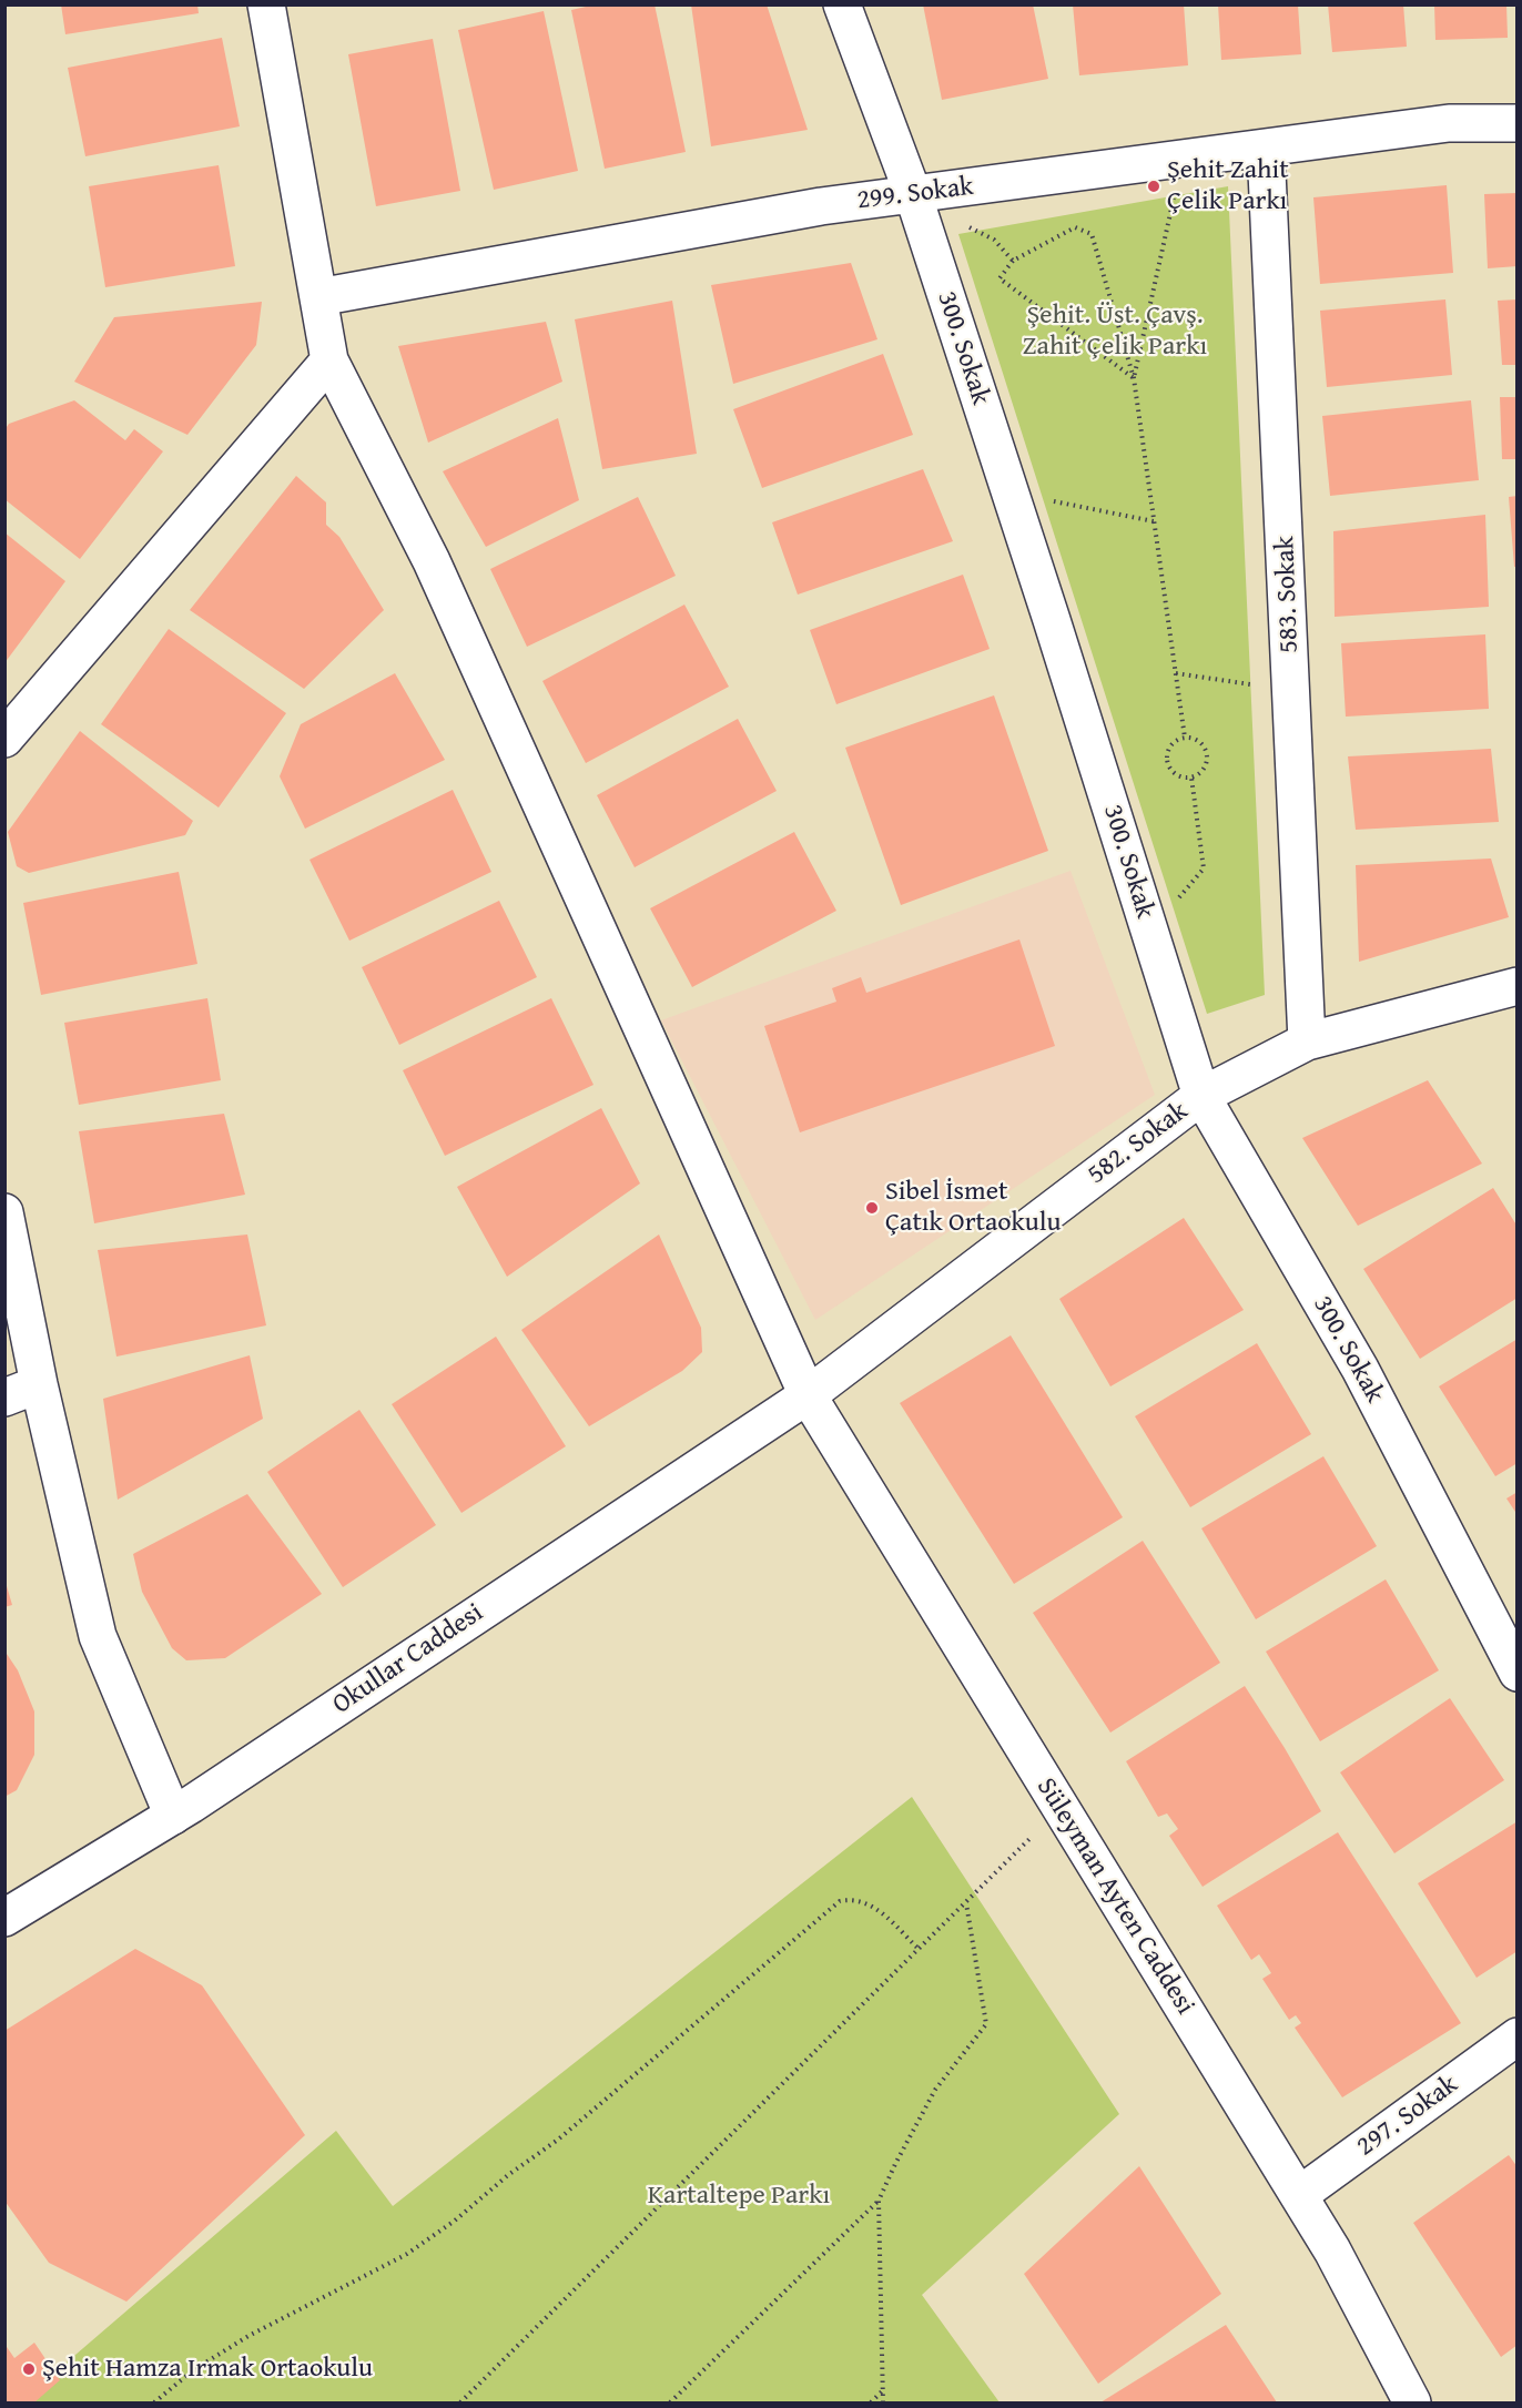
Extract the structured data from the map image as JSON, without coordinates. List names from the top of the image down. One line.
{"streets":{"street":["299. Sokak","300. Sokak","583. Sokak","582. Sokak","Okullar Caddesi","Süleyman Ayten Caddesi","297. Sokak"]},"crossings":[["299. Sokak","300. Sokak"],["299. Sokak","583. Sokak"],["299. Sokak","Süleyman Ayten Caddesi"],["300. Sokak","582. Sokak"],["583. Sokak","582. Sokak"],["582. Sokak","Okullar Caddesi"],["582. Sokak","Süleyman Ayten Caddesi"],["Okullar Caddesi","Süleyman Ayten Caddesi"],["Süleyman Ayten Caddesi","297. Sokak"]],"parks":["Şehit. Üst. Çavş. Zahit Çelik Parkı","Kartaltepe Parkı"],"places":["Şehit Zahit Çelik Parkı","Sibel İsmet Çatık Ortaokulu","Şehit Hamza Irmak Ortaokulu"]}
